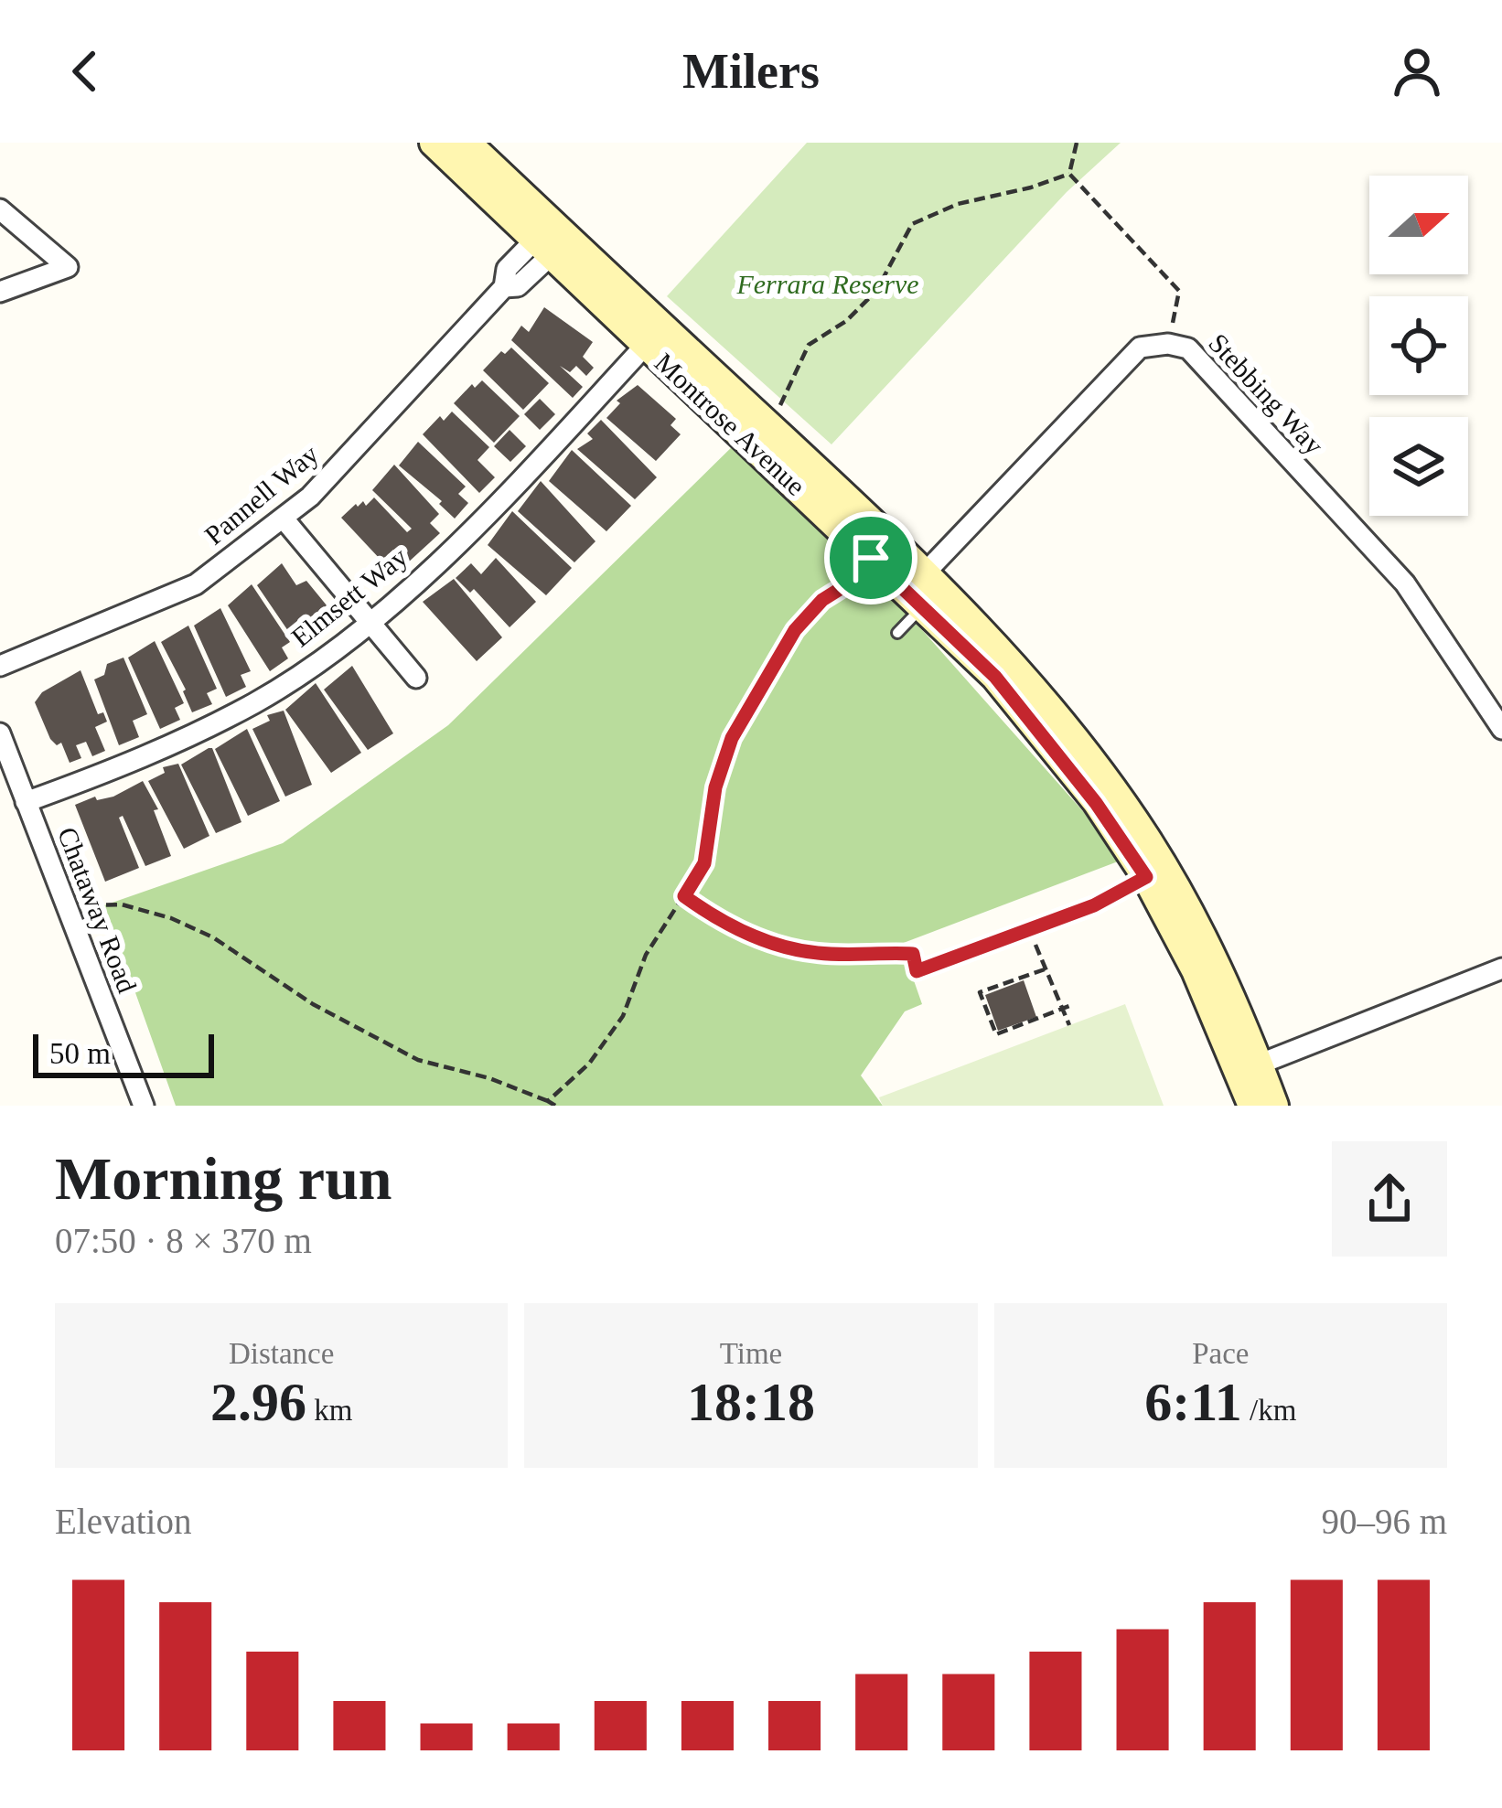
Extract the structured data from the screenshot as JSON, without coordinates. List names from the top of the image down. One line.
{"streets":{"street":["Stebbing Way","Montrose Avenue","Pannell Way","Elmsett Way","Chataway Road"]},"crossings":[["Stebbing Way","Montrose Avenue"],["Montrose Avenue","Pannell Way"],["Montrose Avenue","Elmsett Way"],["Elmsett Way","Chataway Road"]],"parks":["Ferrara Reserve"],"scale_bar":"50 m","north":"right","page":{"header":"Milers","scale":"50 m","heading":["Morning run","07:50 · 8 × 370 m"],"stats":[["Distance","2.96 km"],["Time","18:18"],["Pace","6:11 /km"]],"chart":["Elevation","90–96 m"]}}
